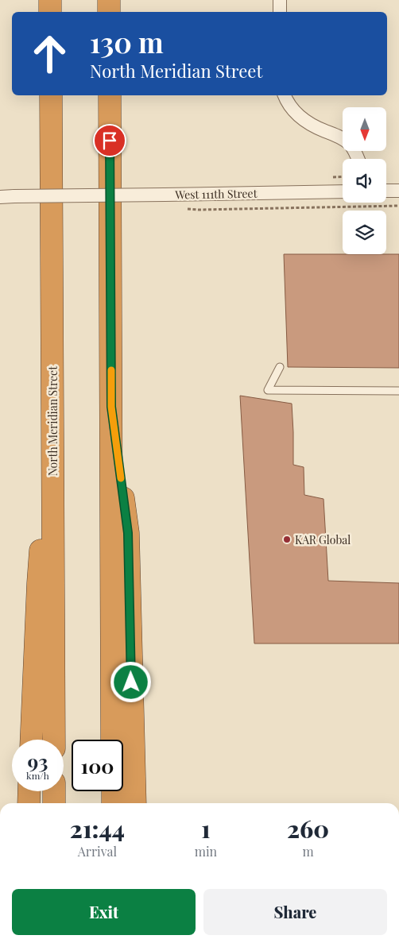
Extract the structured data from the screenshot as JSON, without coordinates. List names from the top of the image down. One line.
{"streets":{"highway":["North Meridian Street"],"street":["West 111th Street"]},"places":["KAR Global"],"north":"bottom","page":{"turn":["130 m","North Meridian Street"],"speed":"93 km/h","limit":"100","eta":["21:44","Arrival","1","min","260","m"],"buttons":["Exit","Share"]}}
